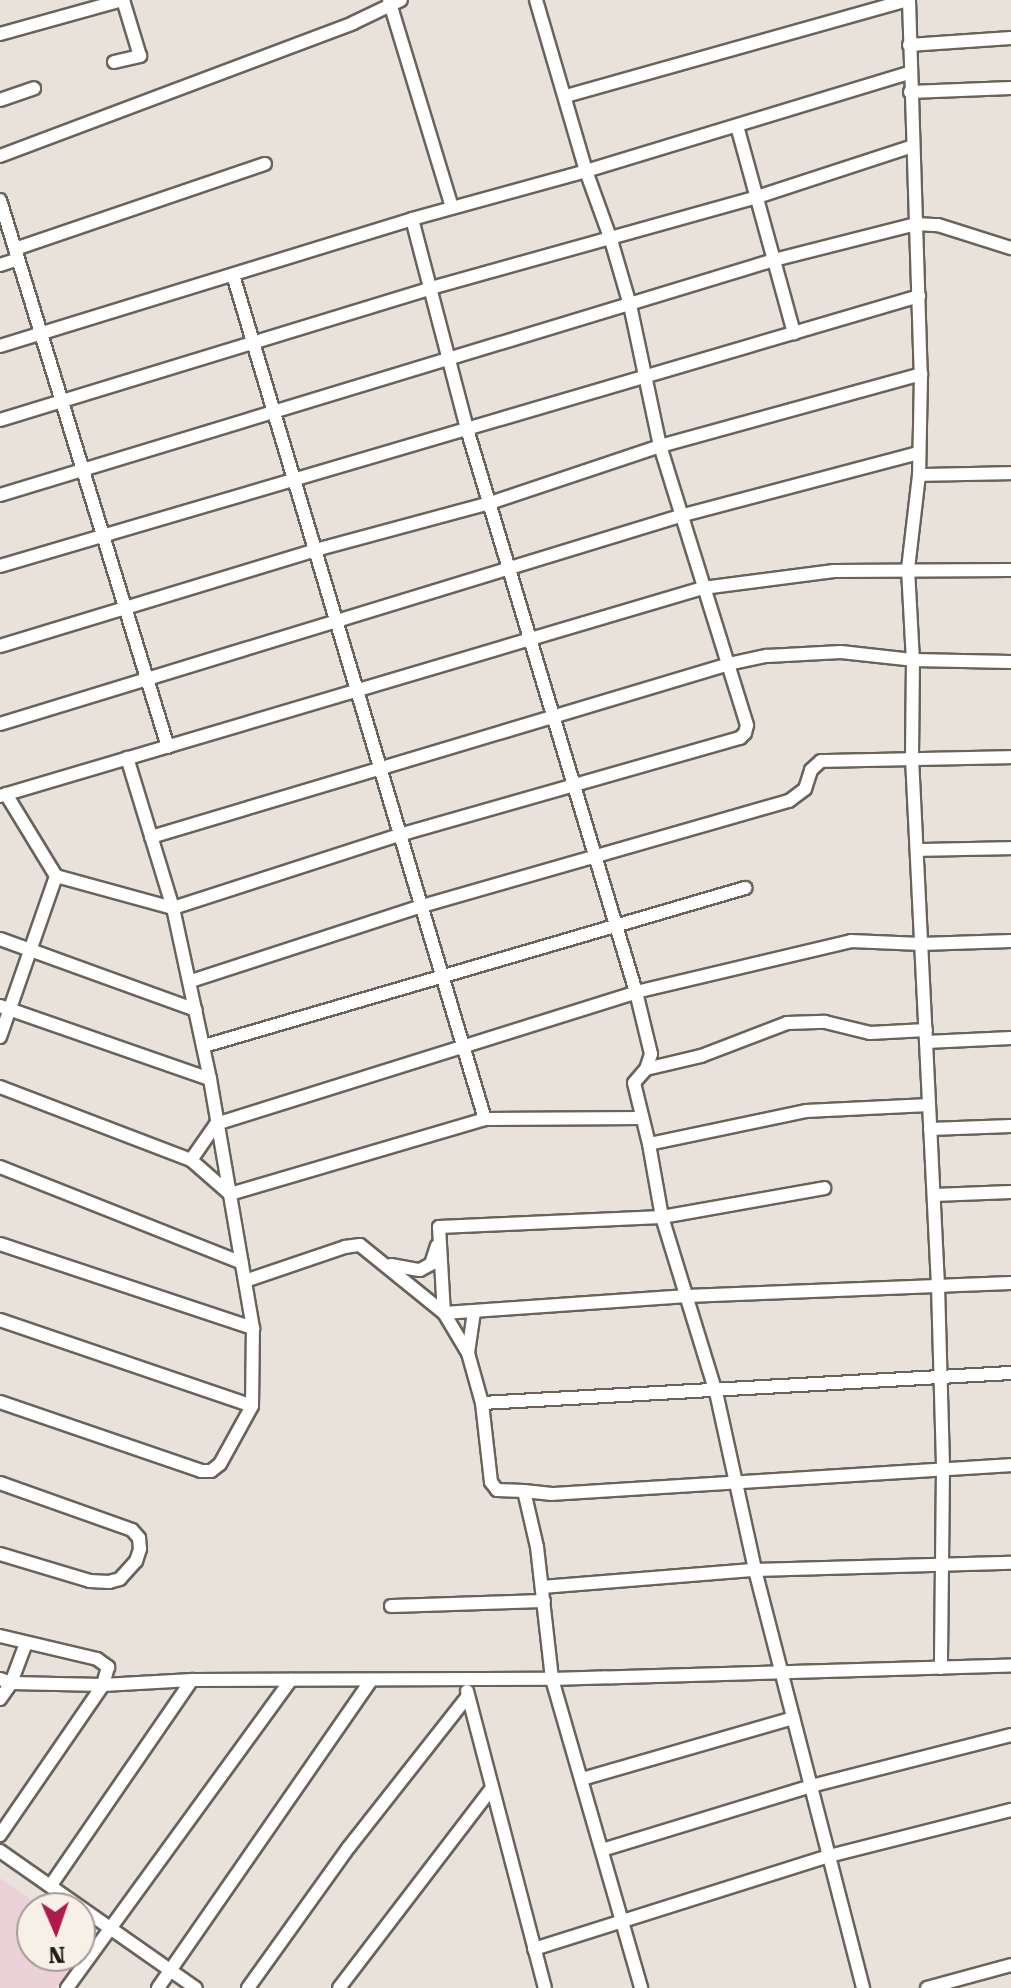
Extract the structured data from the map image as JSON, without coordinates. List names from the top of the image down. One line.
{"north":"bottom"}
